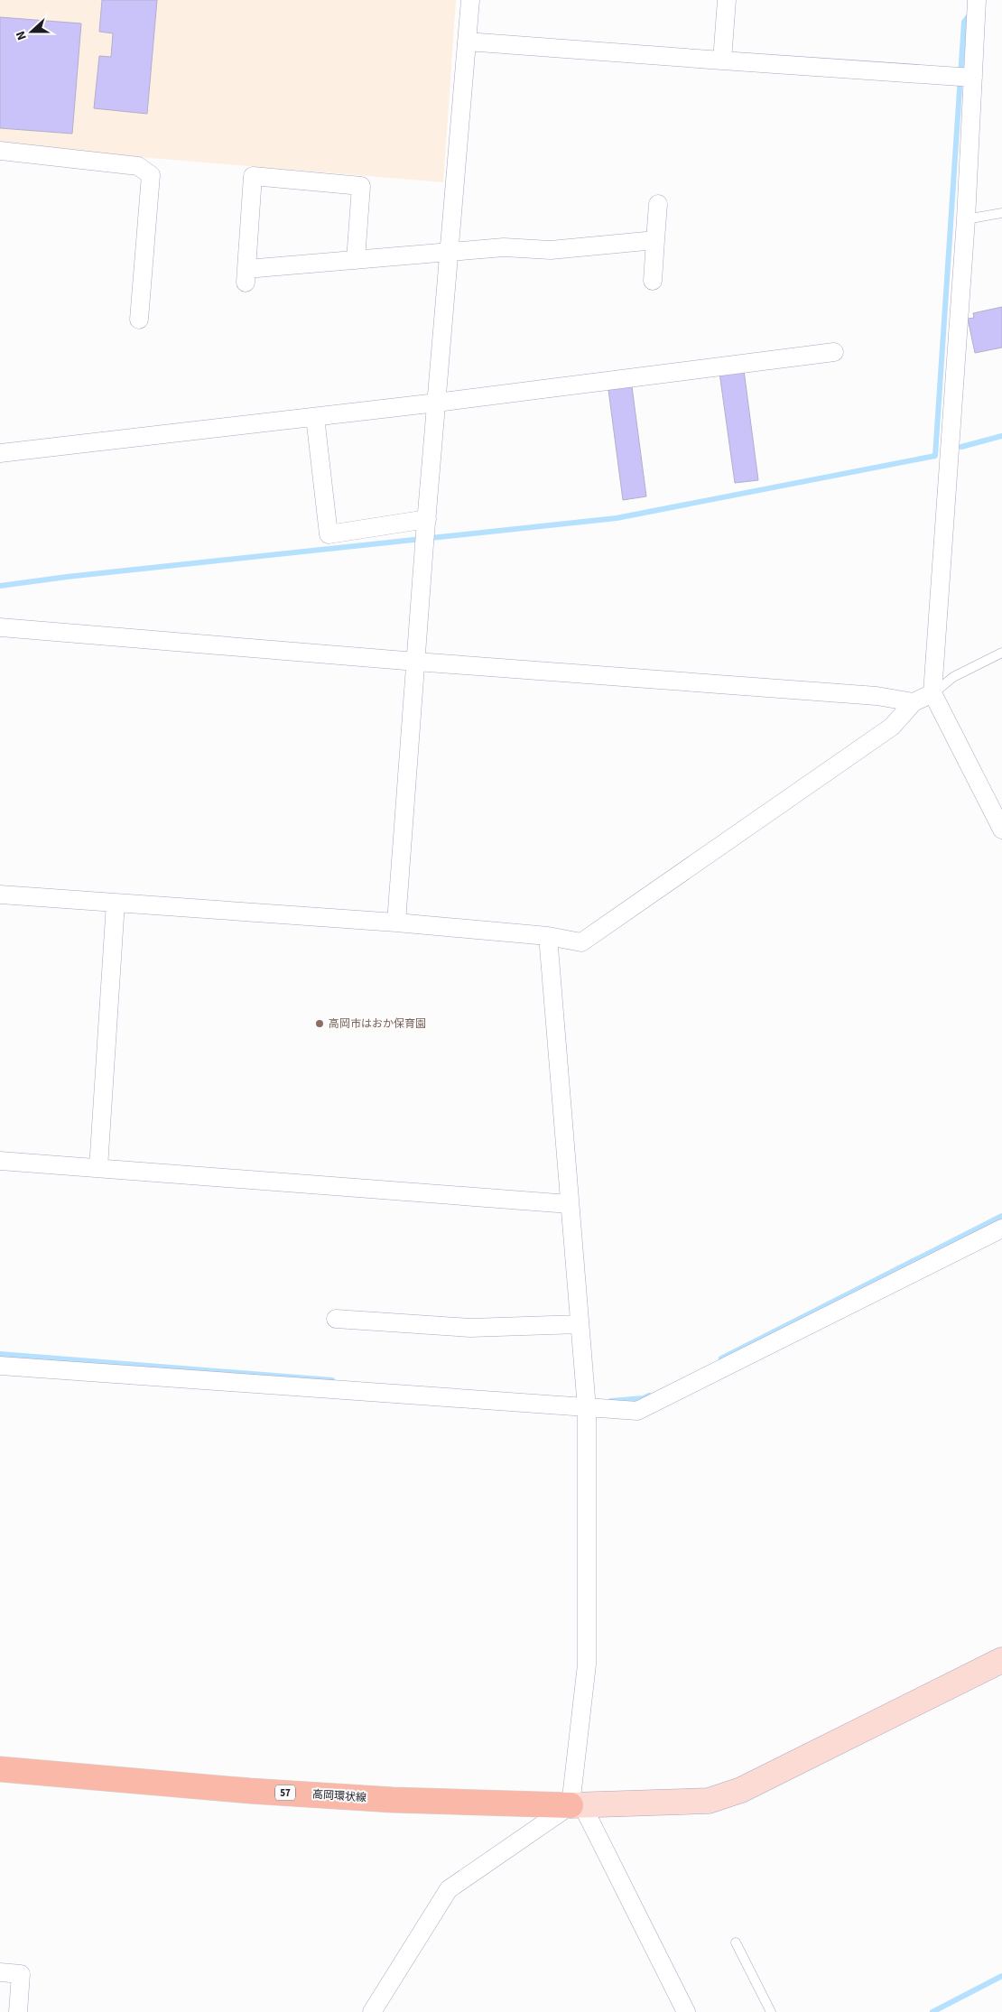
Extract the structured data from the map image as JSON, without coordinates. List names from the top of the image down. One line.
{"streets":{"main road":["57","高岡環状線"]},"places":["高岡市はおか保育園"],"north":"left"}
